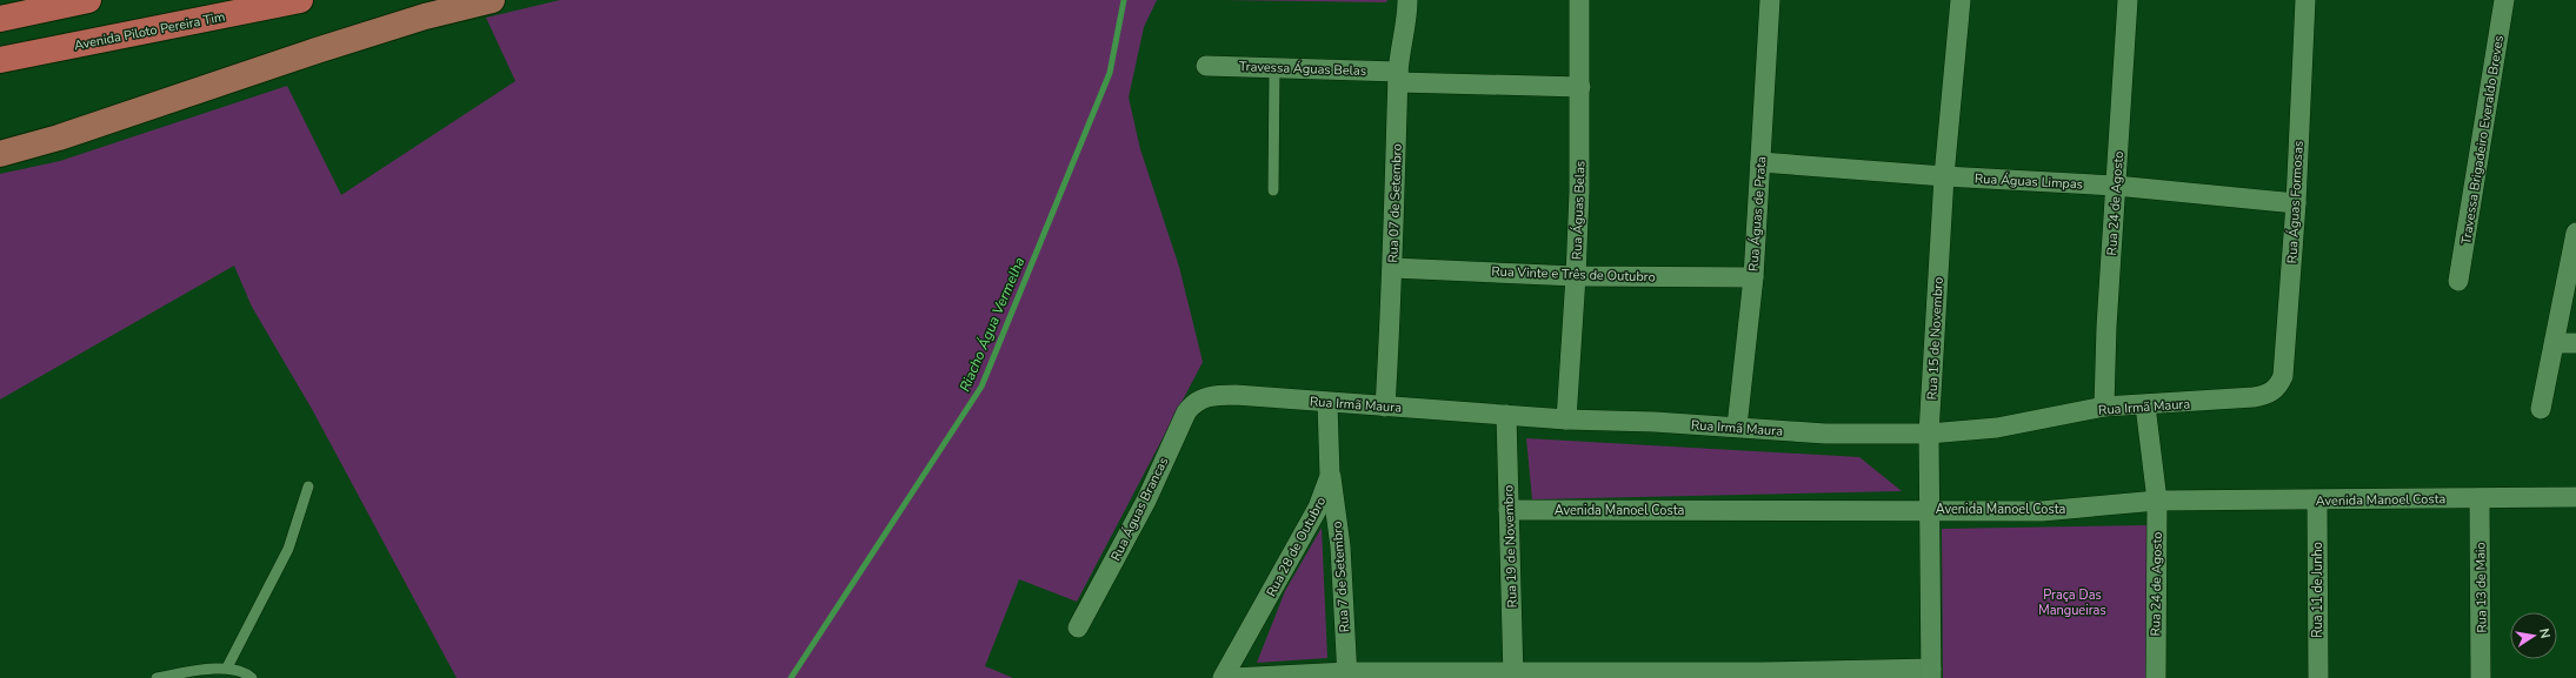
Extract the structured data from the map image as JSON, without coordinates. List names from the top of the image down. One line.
{"streets":{"highway":["Avenida Piloto Pereira Tim"],"street":["Travessa Águas Belas","Travessa Brigadeiro Everaldo Breves","Rua Águas Limpas","Rua Águas Formosas","Rua 07 de Setembro","Rua 24 de Agosto","Rua Águas Belas","Rua Águas de Prata","Rua Vinte e Três de Outubro","Rua 15 de Novembro","Rua Irmã Maura","Avenida Manoel Costa","Rua Águas Brancas","Rua 28 de Outubro","Rua 19 de Novembro","Rua 7 de Setembro","Rua 13 de Maio","Rua 11 de Junho"]},"crossings":[["Travessa Águas Belas","Rua 07 de Setembro"],["Travessa Águas Belas","Rua Águas Belas"],["Rua Águas Limpas","Rua Águas Formosas"],["Rua Águas Limpas","Rua 24 de Agosto"],["Rua Águas Limpas","Rua Águas de Prata"],["Rua Águas Limpas","Rua 15 de Novembro"],["Rua Águas Formosas","Rua Irmã Maura"],["Rua 07 de Setembro","Rua Vinte e Três de Outubro"],["Rua 07 de Setembro","Rua Irmã Maura"],["Rua 24 de Agosto","Rua Irmã Maura"],["Rua 24 de Agosto","Avenida Manoel Costa"],["Rua Águas Belas","Rua Vinte e Três de Outubro"],["Rua Águas Belas","Rua Irmã Maura"],["Rua Águas de Prata","Rua Vinte e Três de Outubro"],["Rua Águas de Prata","Rua Irmã Maura"],["Rua 15 de Novembro","Rua Irmã Maura"],["Rua 15 de Novembro","Avenida Manoel Costa"],["Rua Irmã Maura","Rua Águas Brancas"],["Rua Irmã Maura","Rua 28 de Outubro"],["Rua Irmã Maura","Rua 19 de Novembro"],["Avenida Manoel Costa","Rua 19 de Novembro"],["Avenida Manoel Costa","Rua 13 de Maio"],["Avenida Manoel Costa","Rua 11 de Junho"],["Rua 28 de Outubro","Rua 7 de Setembro"]],"water":["Riacho Água Vermelha"],"parks":["Praça Das Mangueiras"],"north":"right"}
